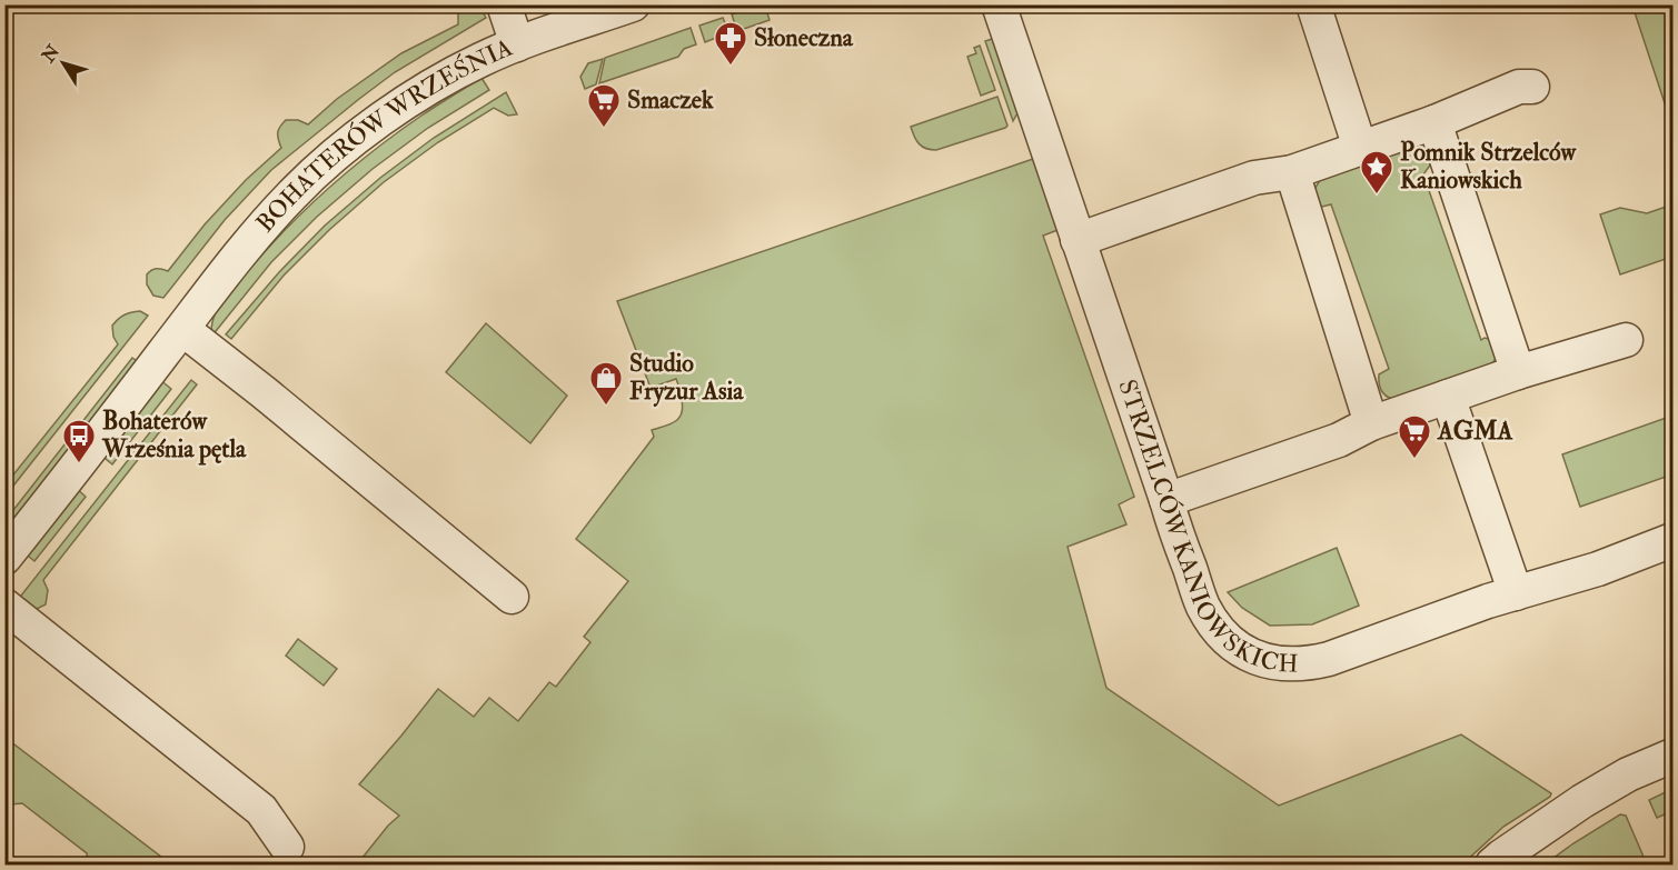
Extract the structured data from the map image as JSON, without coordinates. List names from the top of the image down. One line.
{"streets":{"street":["BOHATERÓW WRZEŚNIA","STRZELCÓW KANIOWSKICH"]},"places":{"pharmacy":["Słoneczna"],"supermarket":["Smaczek","AGMA"],"place":["Pomnik Strzelców Kaniowskich"],"shop":["Studio Fryzur Asia"],"bus stop":["Bohaterów Września pętla"]},"north":"top left"}
